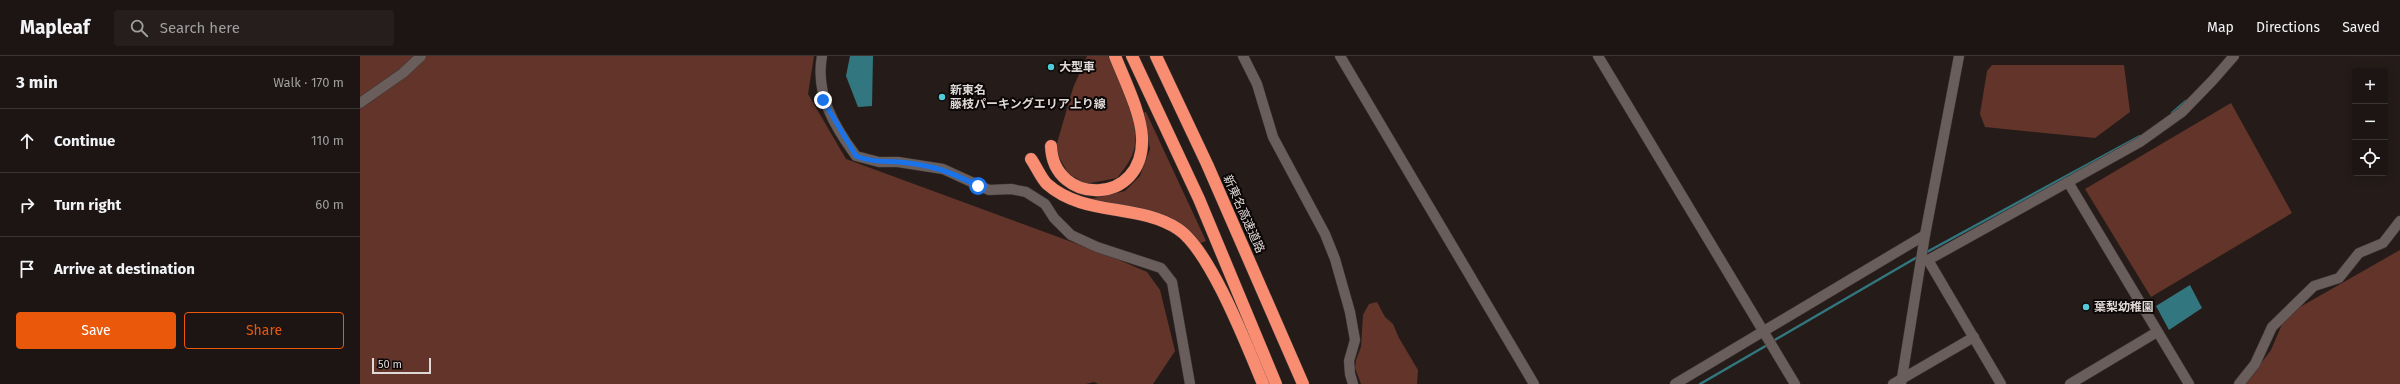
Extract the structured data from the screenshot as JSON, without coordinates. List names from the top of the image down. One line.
{"streets":{"highway":["新東名高速道路"]},"places":["大型車","新東名 藤枝パーキングエリア上り線","葉梨幼稚園"],"scale_bar":"50 m","page":{"header":"Mapleaf","search":"Search here","nav":["Map","Directions","Saved"],"heading":["3 min","Walk · 170 m"],"map_buttons":["+","−"],"list":[["Continue","110 m"],["Turn right","60 m"],"Arrive at destination"],"buttons":["Save","Share"],"scale":"50 m"}}
